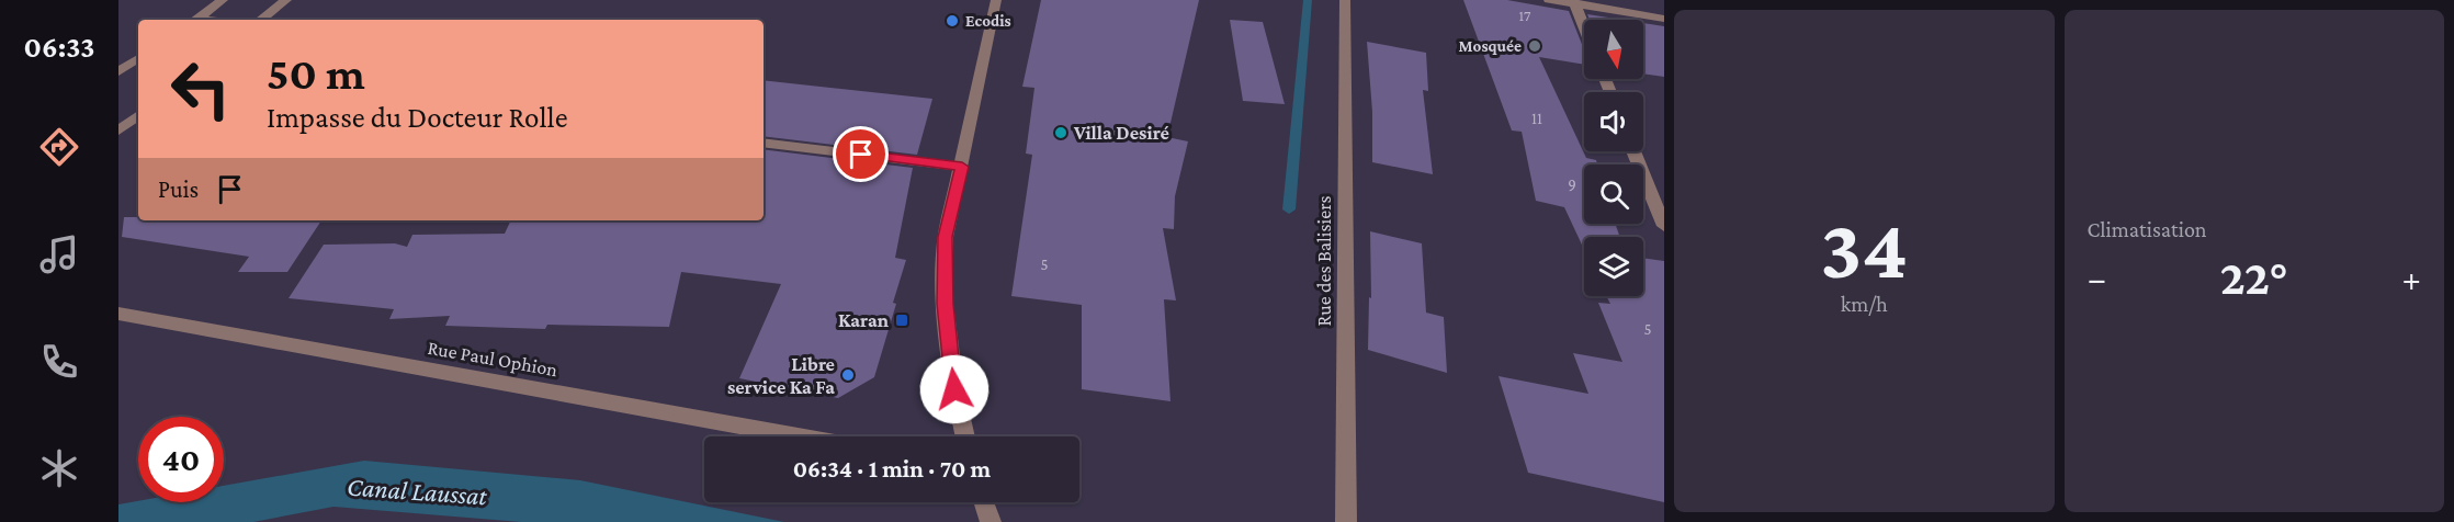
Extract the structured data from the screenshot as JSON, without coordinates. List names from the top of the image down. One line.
{"streets":{"street":["Rue des Balisiers","Rue Paul Ophion"]},"water":["Canal Laussat"],"places":{"other":["Ecodis","Mosquée","Villa Desiré","Libre service Ka Fa"],"transit":["Karan"]},"house_numbers":["17","11","9","5","5"],"north":"bottom","page":{"tabs":"06:33","tile":[["34","km/h"],"Climatisation"],"turn":["50 m","Impasse du Docteur Rolle"],"then":"Puis","heat":["−","22°","+"],"limit":"40","trip":"06:34 · 1 min · 70 m"}}
